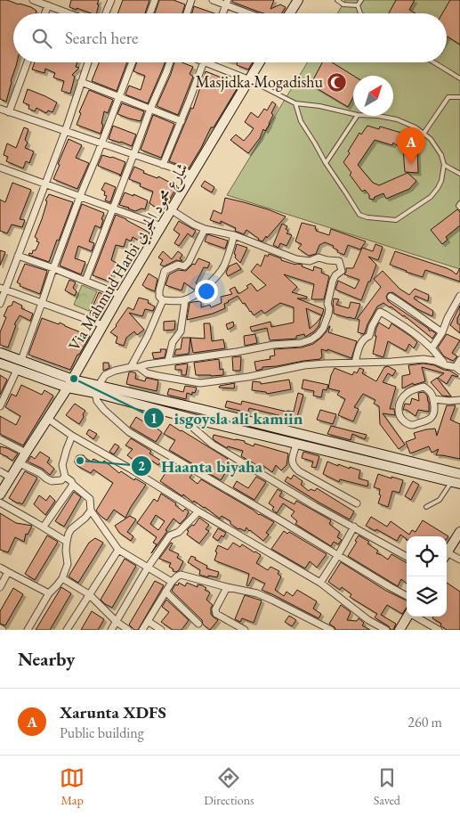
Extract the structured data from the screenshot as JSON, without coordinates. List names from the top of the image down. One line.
{"streets":{"main road":["Via Mahmud Harbi شارع محمود الحربي"]},"places":{"mosque":["Masjidka Mogadishu"],"other":["isgoysla ali kamiin","Haanta biyaha"]},"north":"top right","page":{"search":"Search here","pins":"A","heading":"Nearby","list":[{"mark":"A","name":"Xarunta XDFS","note":"Public building","value":"260 m"}],"nav":["Map","Directions","Saved"]}}
